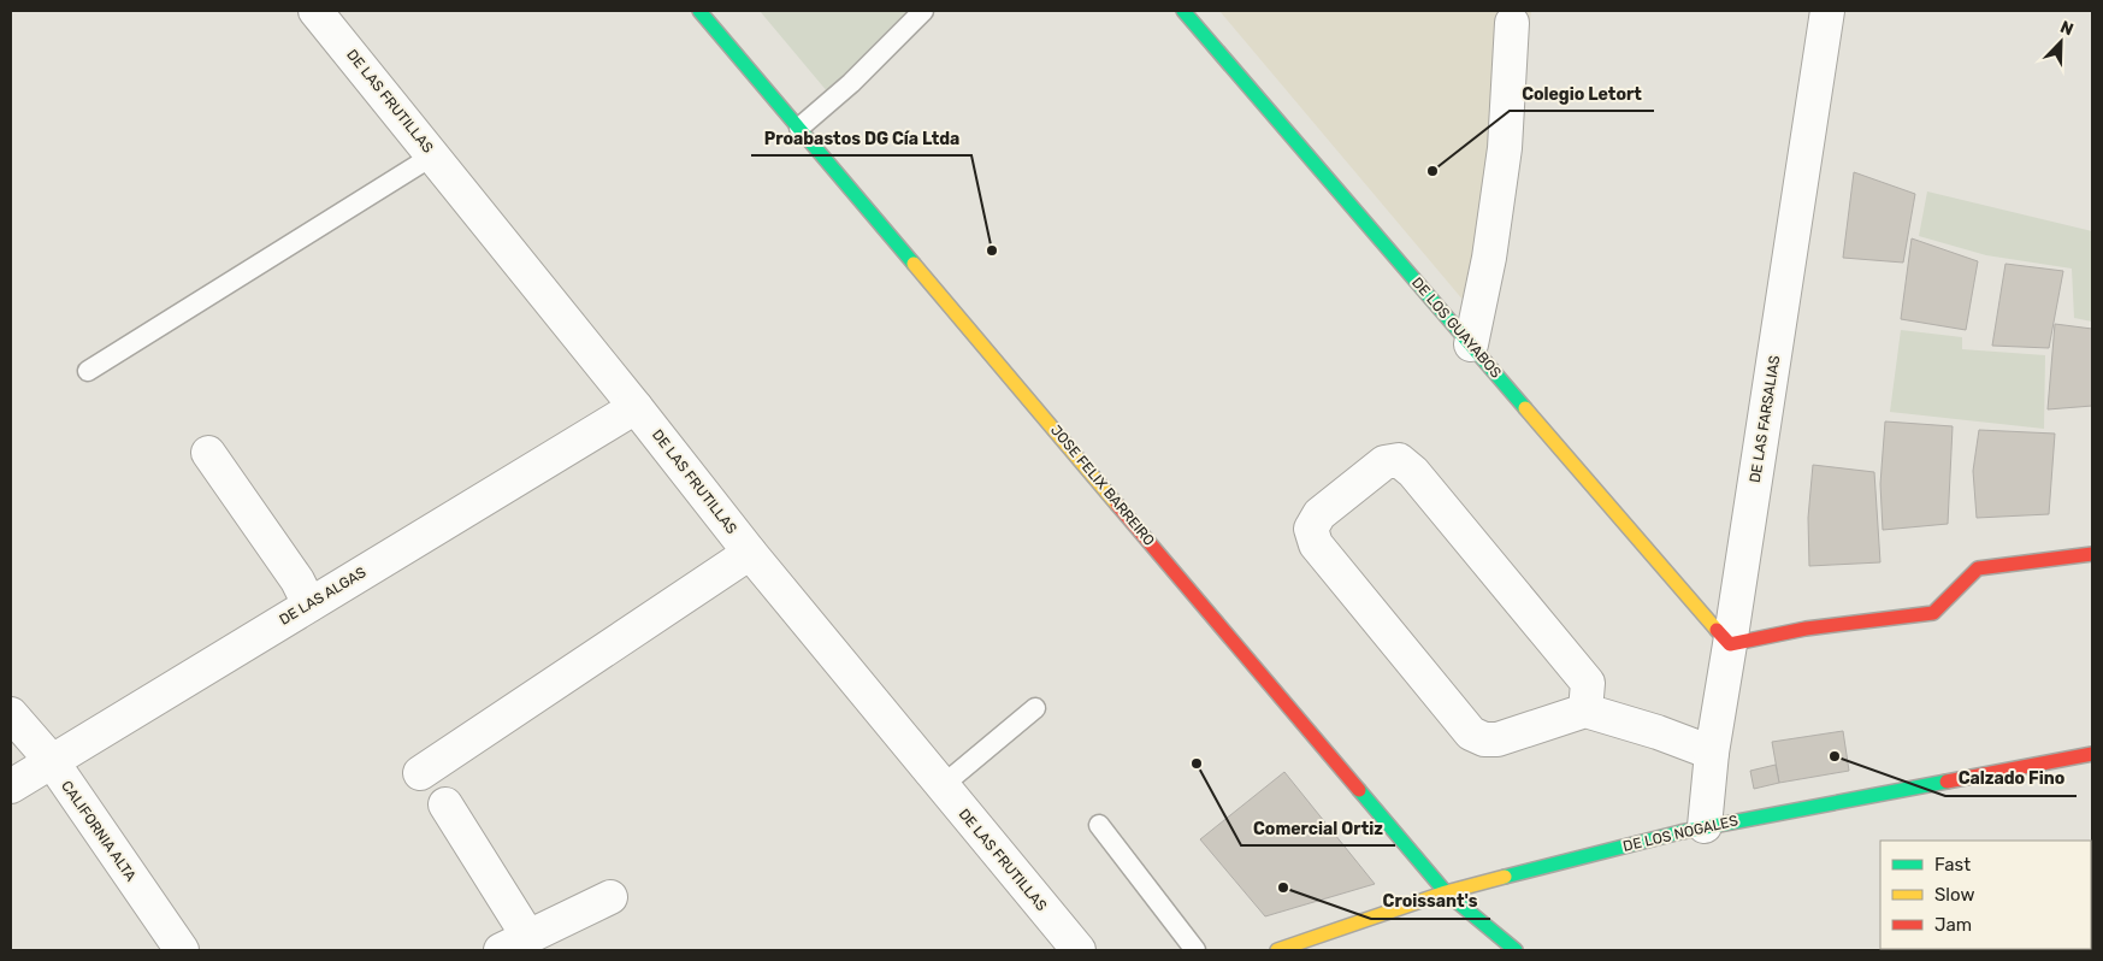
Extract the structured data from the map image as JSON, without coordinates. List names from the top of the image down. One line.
{"streets":{"street":["DE LAS FRUTILLAS","DE LOS GUAYABOS","DE LAS FARSALIAS","JOSE FELIX BARREIRO","DE LAS ALGAS","CALIFORNIA ALTA","DE LOS NOGALES"]},"crossings":[["DE LAS FRUTILLAS","DE LAS ALGAS"],["DE LOS GUAYABOS","DE LAS FARSALIAS"],["DE LAS FARSALIAS","DE LOS NOGALES"],["JOSE FELIX BARREIRO","DE LOS NOGALES"],["DE LAS ALGAS","CALIFORNIA ALTA"]],"places":["Colegio Letort","Proabastos DG Cía Ltda","Calzado Fino","Comercial Ortiz","Croissant's"],"legend":["Fast","Slow","Jam"],"north":"top right"}
